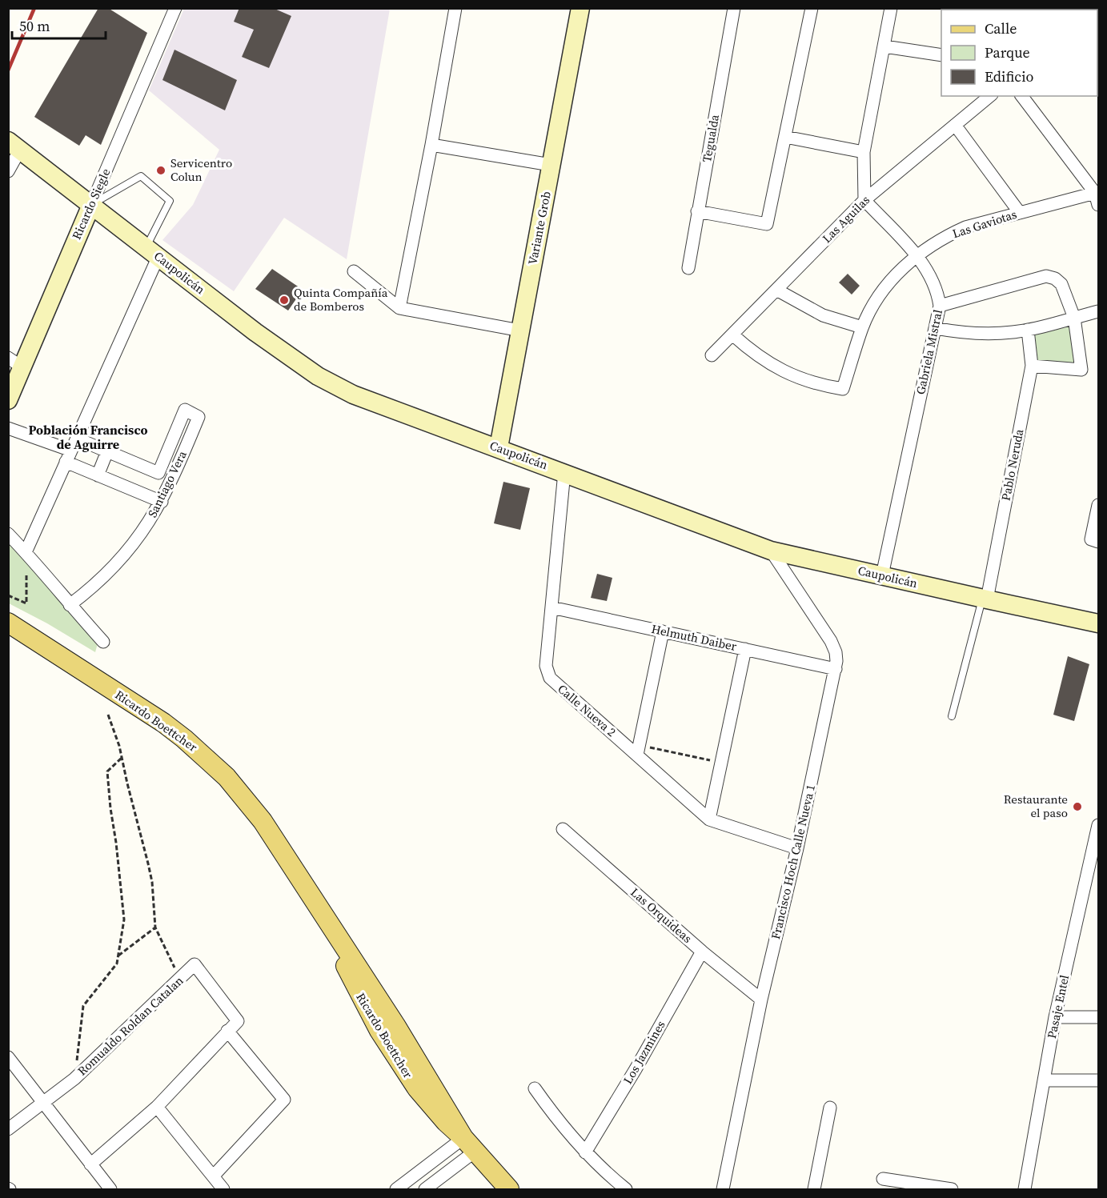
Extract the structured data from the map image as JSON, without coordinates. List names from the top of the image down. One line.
{"streets":{"main road":["Ricardo Boettcher"],"street":["Tegualda","Ricardo Siegle","Las Aguilas","Las Gaviotas","Variante Grob","Caupolicán","Gabriela Mistral","Pablo Neruda","Santiago Vera","Helmuth Daiber","Calle Nueva 2","Francisco Hoch Calle Nueva 1","Las Orquideas","Pasaje Entel","Romualdo Roldan Catalan","Los Jazmines"]},"crossings":[["Ricardo Siegle","Caupolicán"],["Las Aguilas","Las Gaviotas"],["Las Aguilas","Gabriela Mistral"],["Las Gaviotas","Gabriela Mistral"],["Variante Grob","Caupolicán"],["Caupolicán","Gabriela Mistral"],["Caupolicán","Pablo Neruda"],["Caupolicán","Calle Nueva 2"],["Caupolicán","Francisco Hoch Calle Nueva 1"],["Helmuth Daiber","Calle Nueva 2"],["Helmuth Daiber","Francisco Hoch Calle Nueva 1"],["Calle Nueva 2","Francisco Hoch Calle Nueva 1"],["Francisco Hoch Calle Nueva 1","Las Orquideas"],["Las Orquideas","Los Jazmines"]],"districts":["Población Francisco de Aguirre"],"places":["Servicentro Colun","Quinta Compañía de Bomberos","Restaurante el paso"],"legend":["Calle","Parque","Edificio"],"scale_bar":"50 m"}
